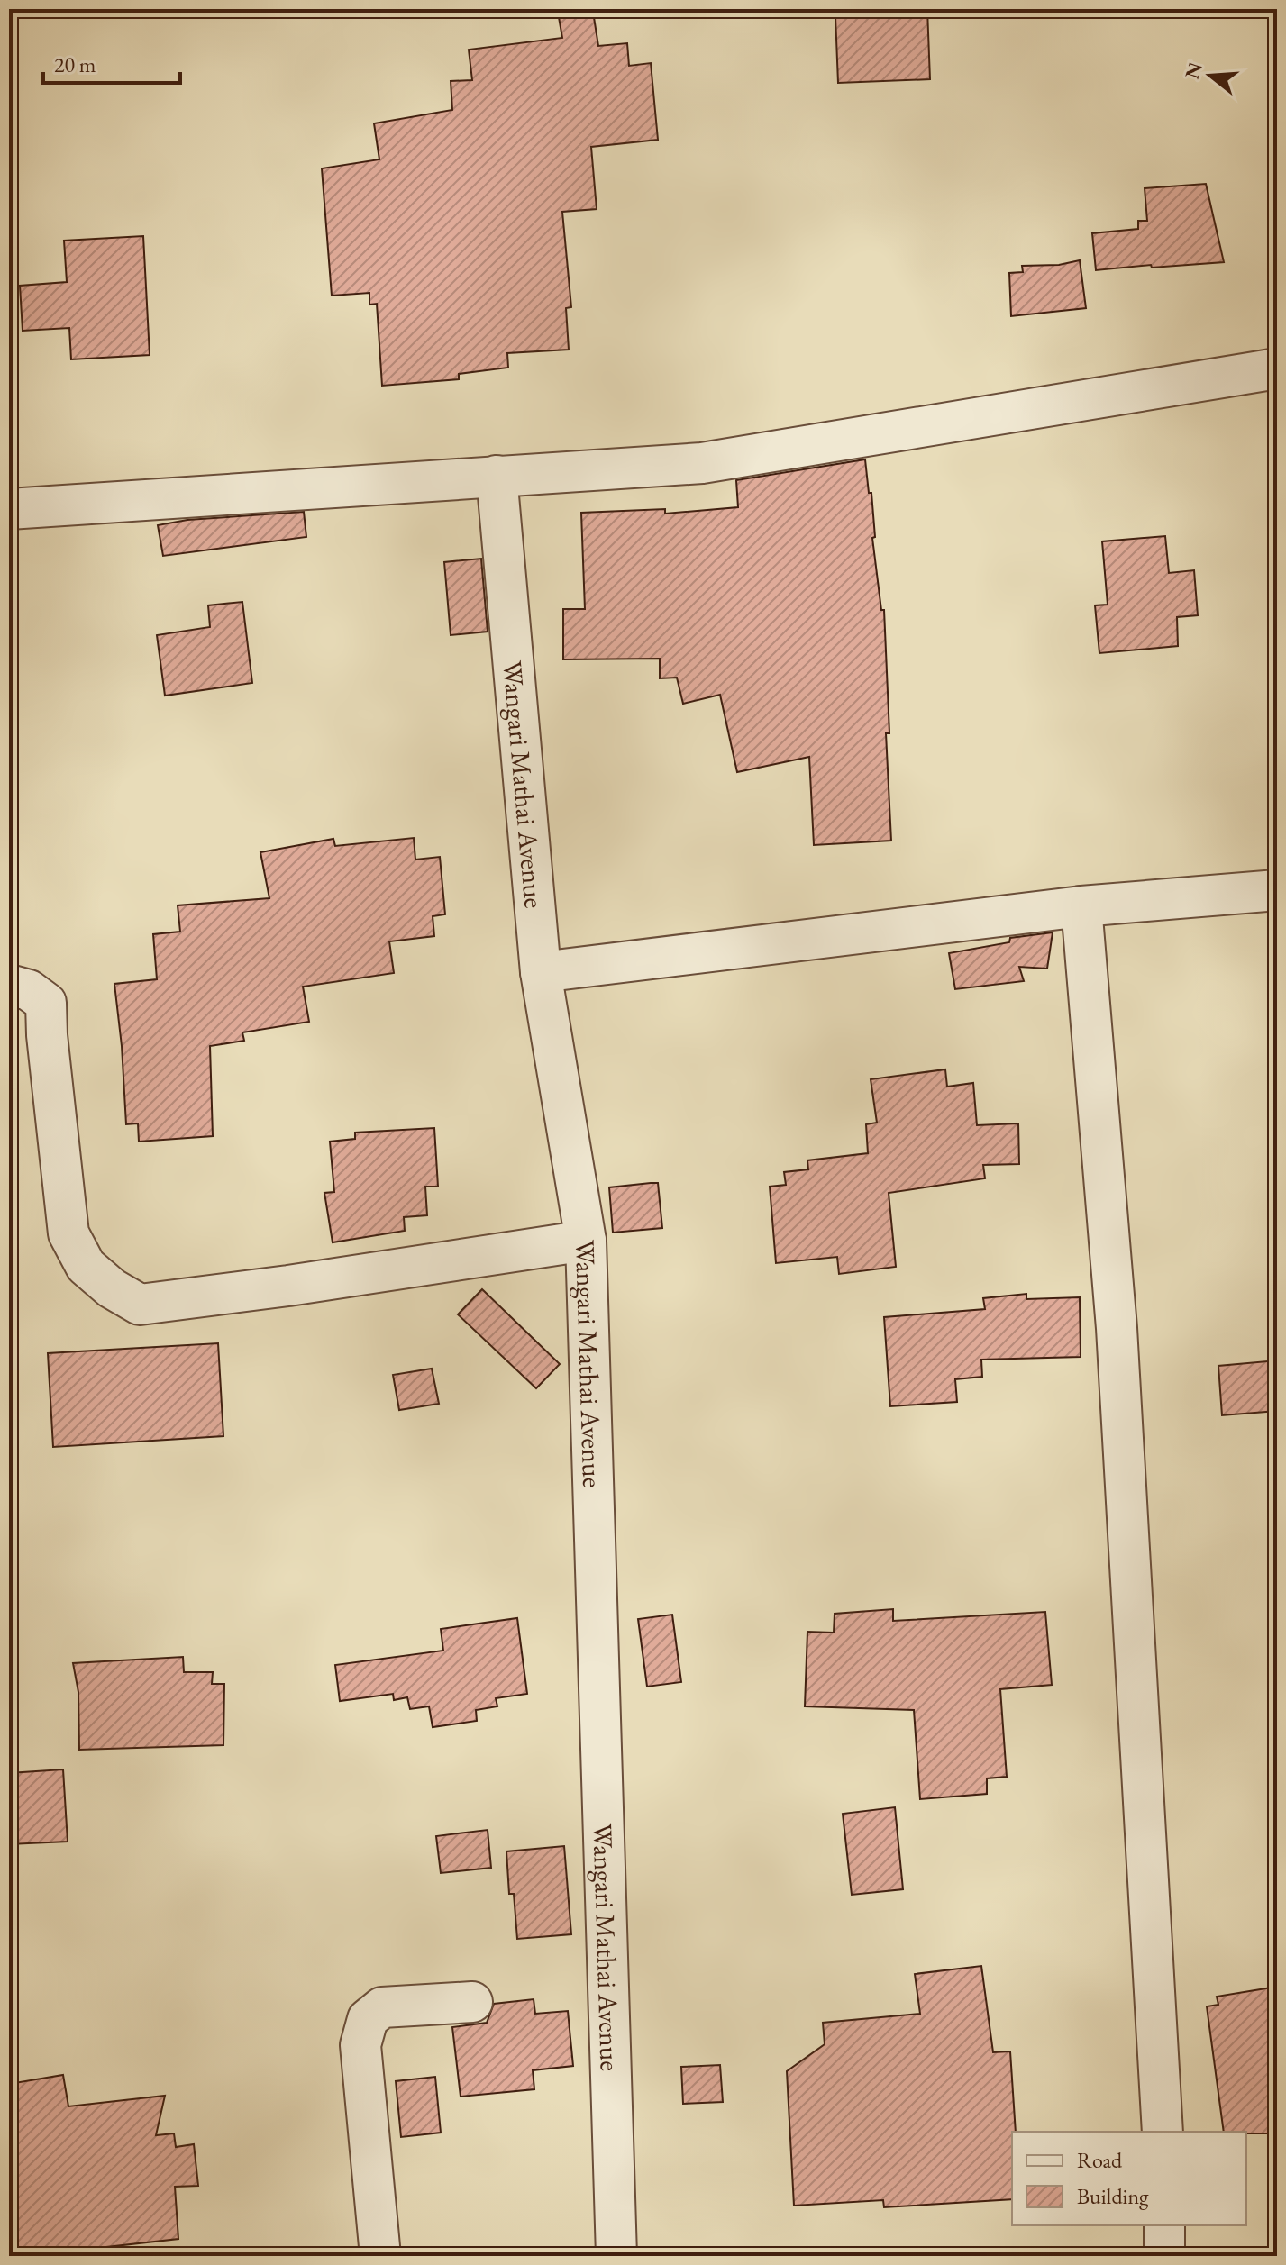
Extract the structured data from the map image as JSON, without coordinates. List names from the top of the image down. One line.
{"streets":{"street":["Wangari Mathai Avenue"]},"legend":["Road","Building"],"scale_bar":"20 m","north":"left"}
